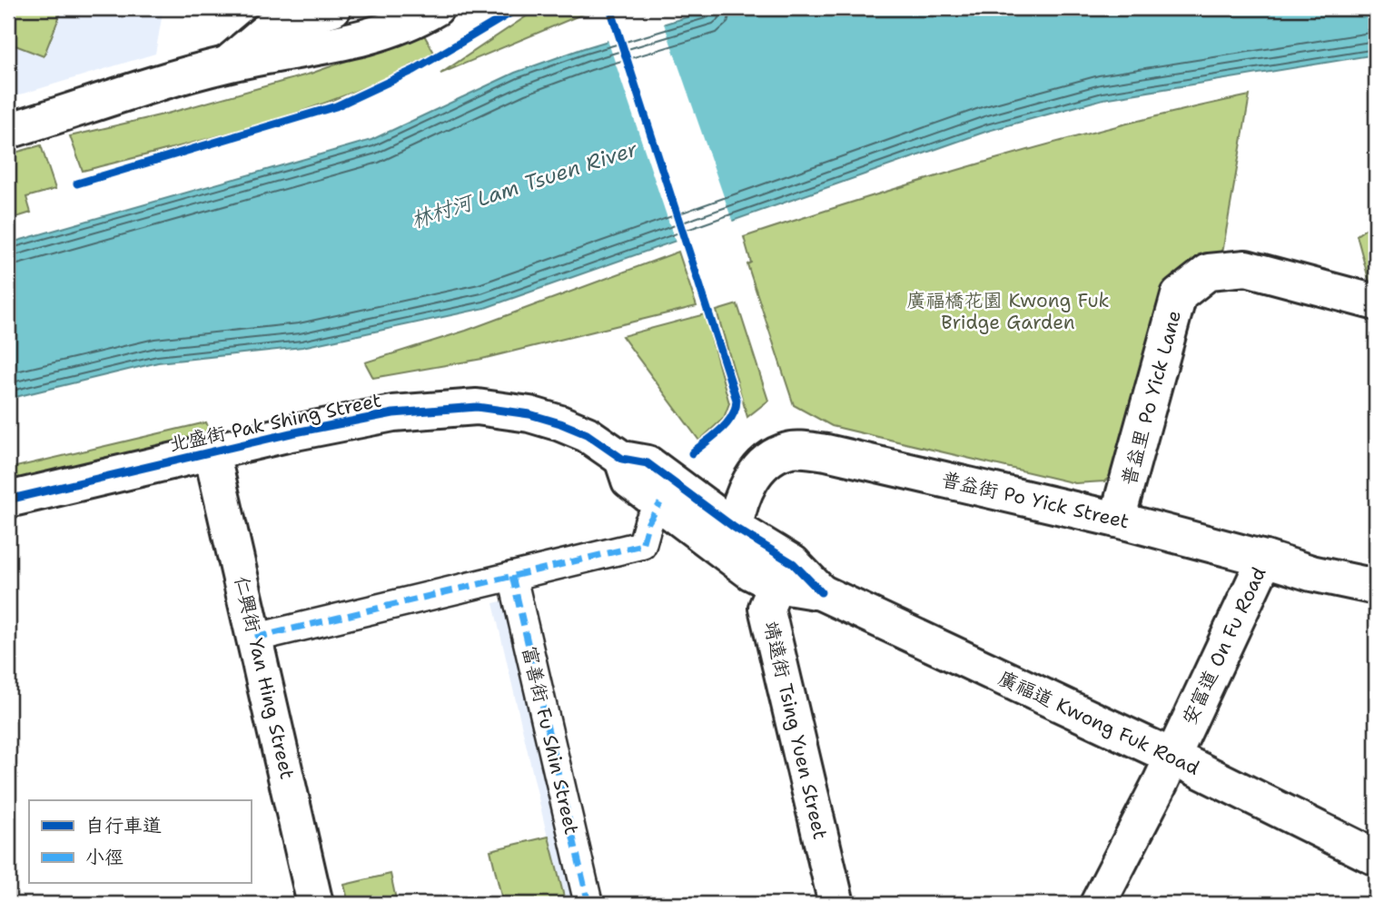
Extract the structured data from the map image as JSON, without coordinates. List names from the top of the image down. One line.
{"streets":{"street":["普益里 Po Yick Lane","北盛街 Pak Shing Street","普益街 Po Yick Street","安富道 On Fu Road","仁興街 Yan Hing Street","廣福道 Kwong Fuk Road","靖遠街 Tsing Yuen Street","富善街 Fu Shin Street"]},"crossings":[["普益里 Po Yick Lane","普益街 Po Yick Street"],["北盛街 Pak Shing Street","仁興街 Yan Hing Street"],["北盛街 Pak Shing Street","廣福道 Kwong Fuk Road"],["普益街 Po Yick Street","安富道 On Fu Road"],["普益街 Po Yick Street","廣福道 Kwong Fuk Road"],["安富道 On Fu Road","廣福道 Kwong Fuk Road"],["廣福道 Kwong Fuk Road","靖遠街 Tsing Yuen Street"]],"water":["林村河 Lam Tsuen River"],"parks":["廣福橋花園 Kwong Fuk Bridge Garden"],"legend":["自行車道","小徑"]}
